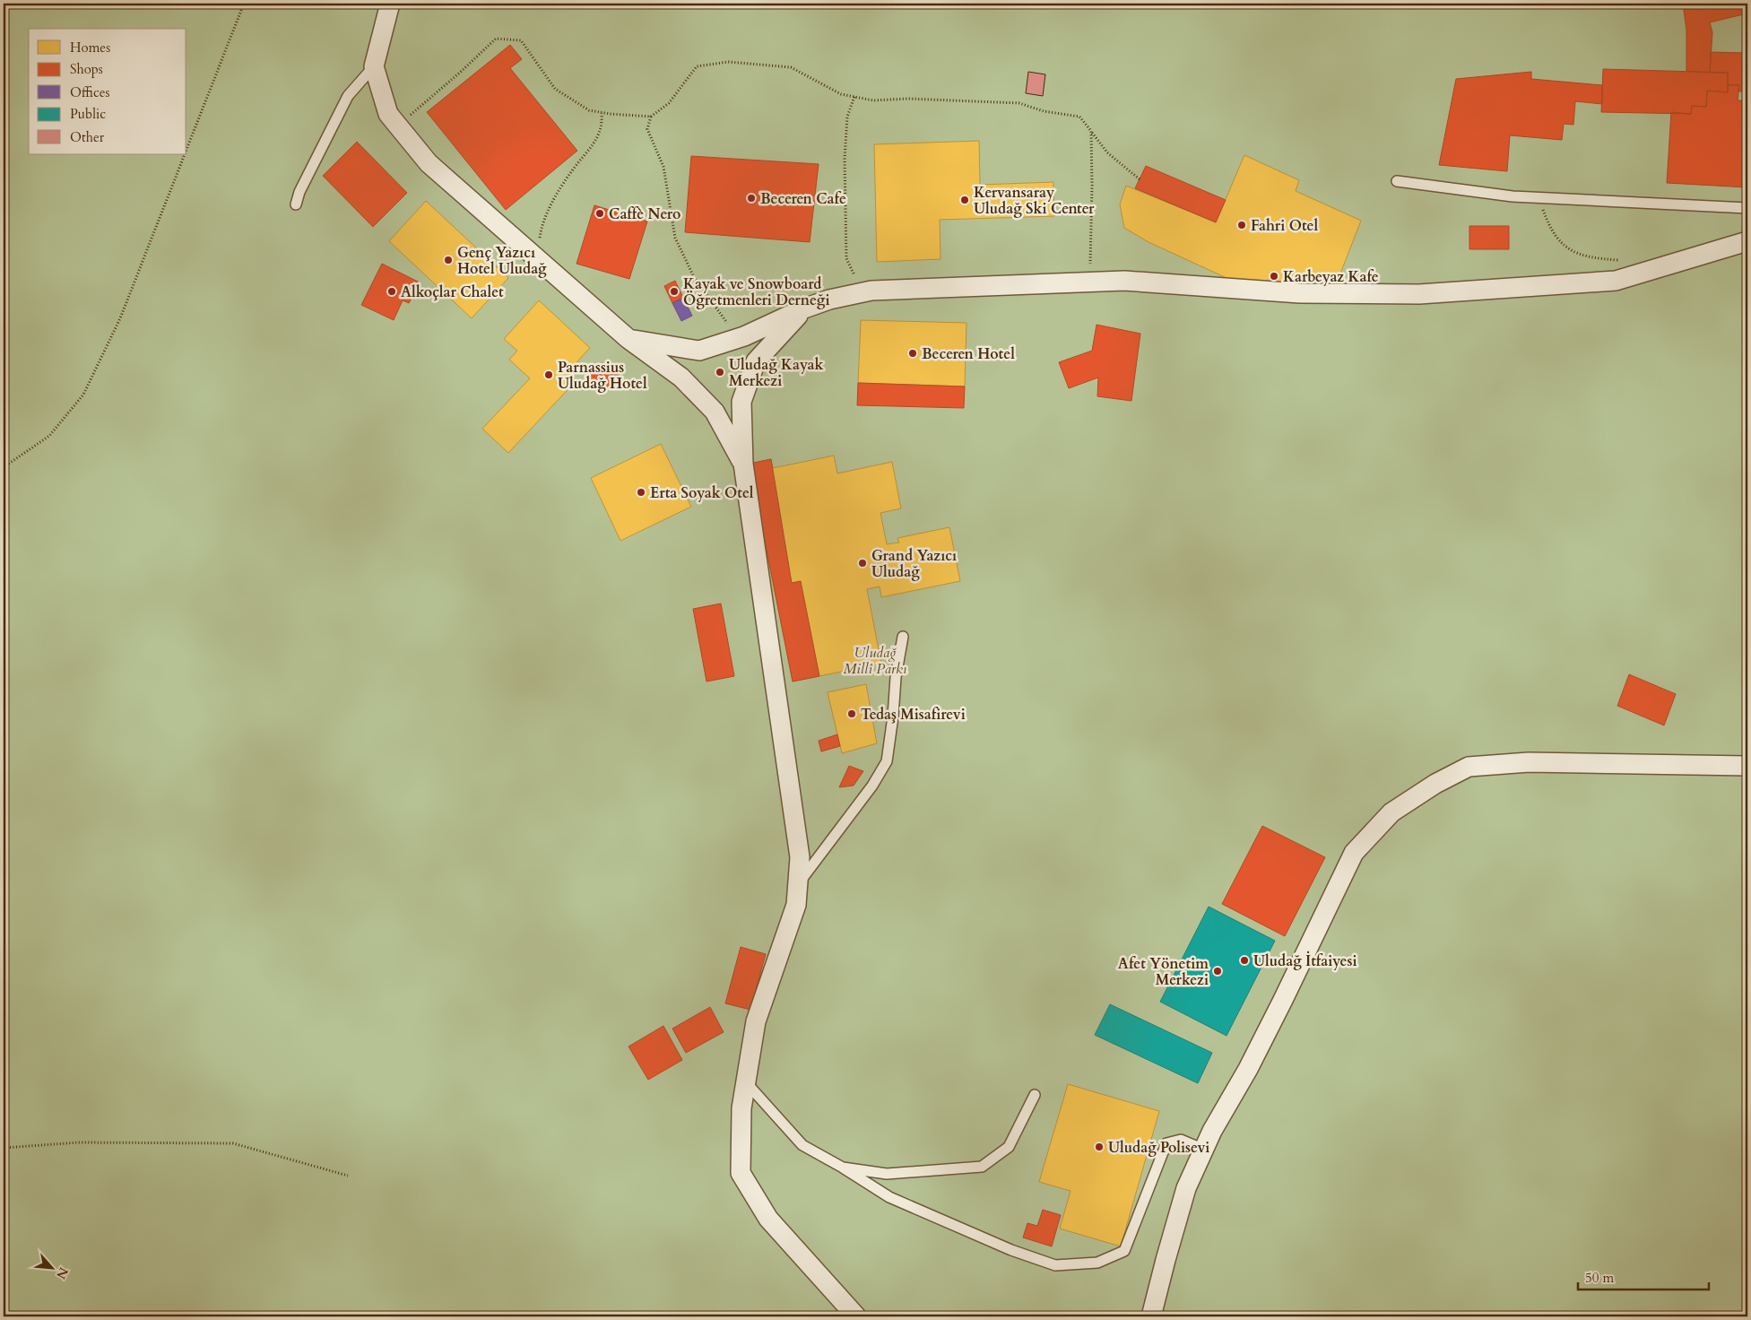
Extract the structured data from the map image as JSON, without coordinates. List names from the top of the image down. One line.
{"parks":["Uludağ Millî Parkı"],"places":["Beceren Cafe","Kervansaray Uludağ Ski Center","Caffè Nero","Fahri Otel","Genç Yazıcı Hotel Uludağ","Karbeyaz Kafe","Alkoçlar Chalet","Kayak ve Snowboard Öğretmenleri Derneği","Beceren Hotel","Uludağ Kayak Merkezi","Parnassius Uludağ Hotel","Erta Soyak Otel","Grand Yazıcı Uludağ","Tedaş Misafirevi","Uludağ İtfaiyesi","Afet Yönetim Merkezi","Uludağ Polisevi"],"legend":["Homes","Shops","Offices","Public","Other"],"scale_bar":"50 m","north":"bottom right"}
